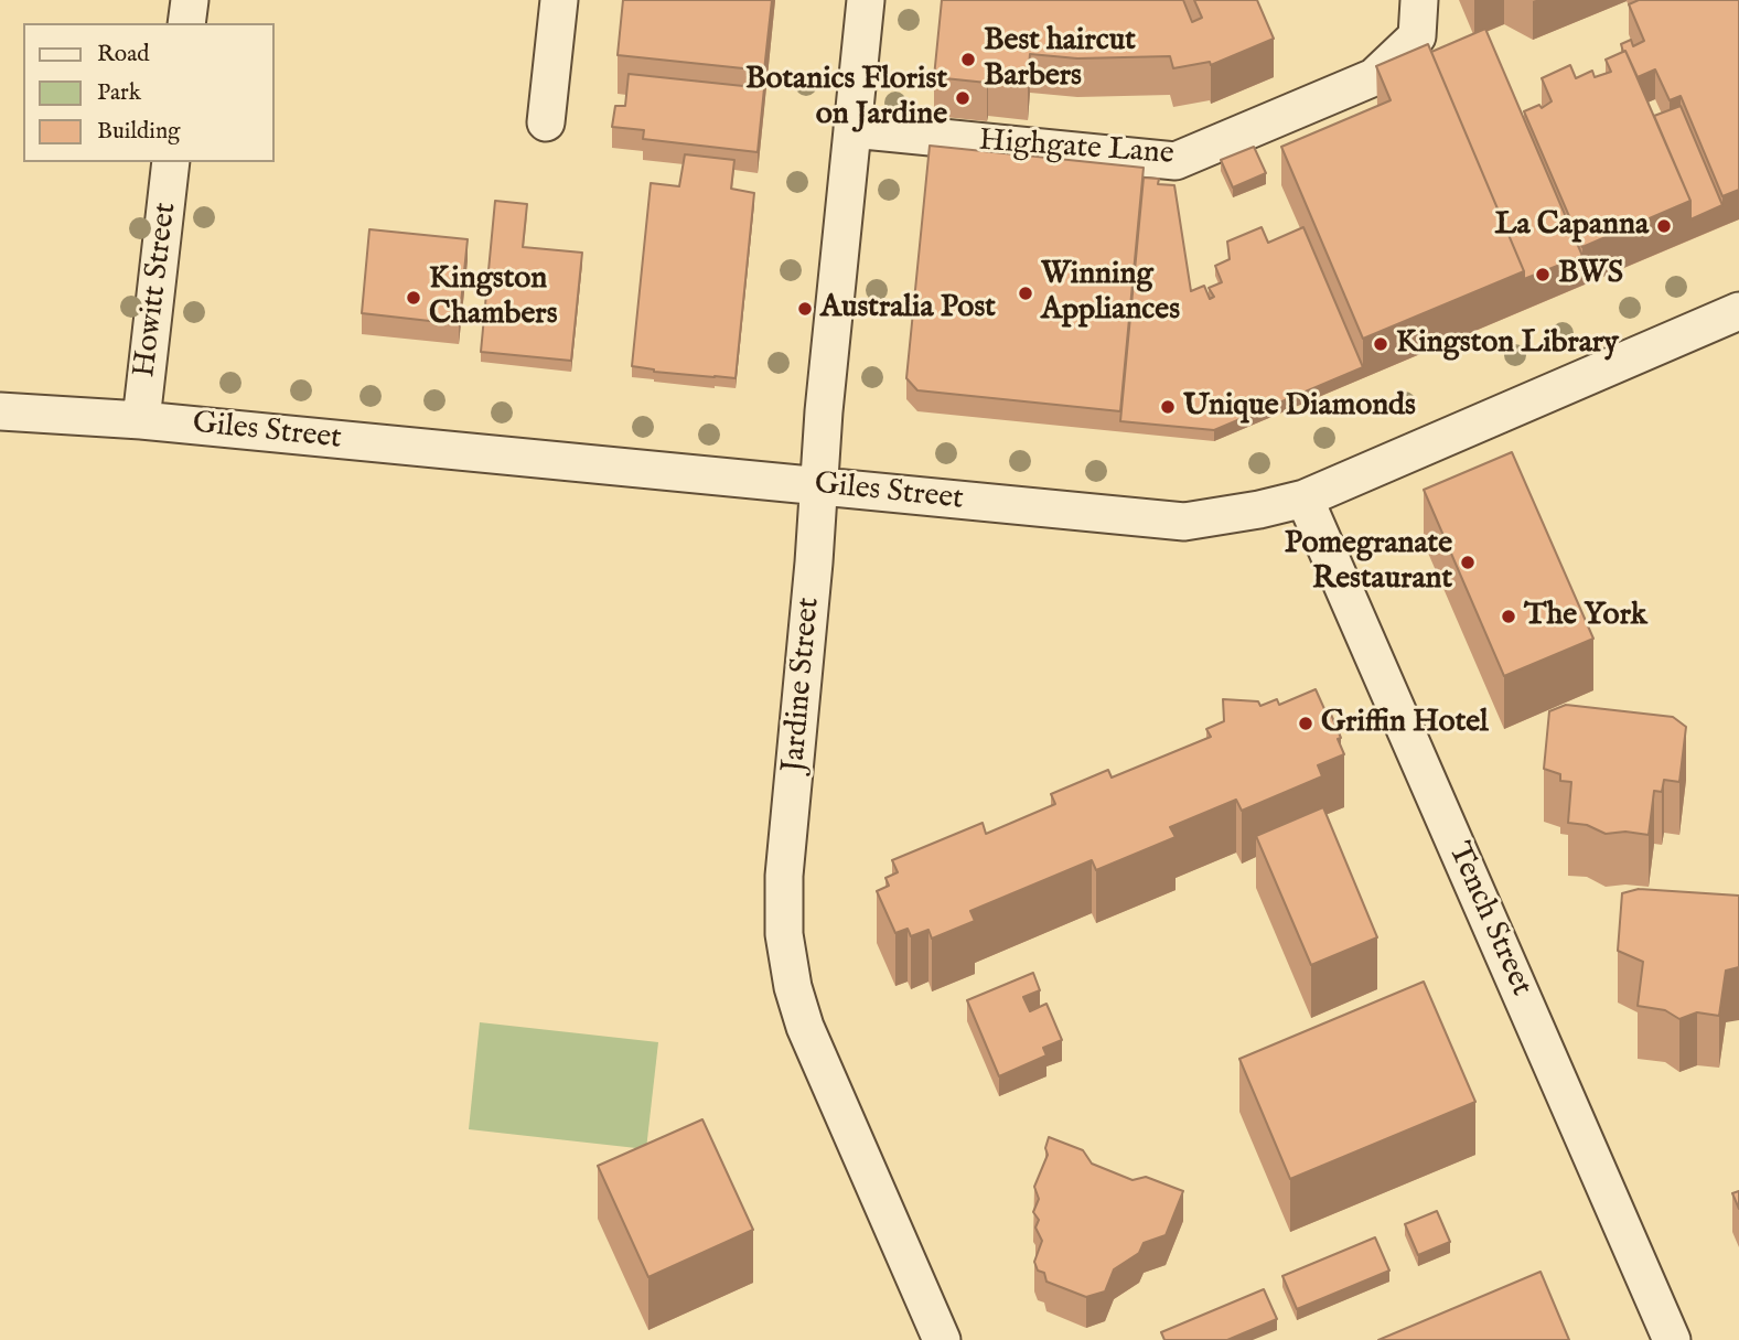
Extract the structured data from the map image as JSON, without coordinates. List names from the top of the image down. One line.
{"streets":{"street":["Highgate Lane","Howitt Street","Giles Street","Jardine Street","Tench Street"]},"crossings":[["Highgate Lane","Jardine Street"],["Howitt Street","Giles Street"],["Giles Street","Jardine Street"],["Giles Street","Tench Street"]],"places":["Best haircut Barbers","Botanics Florist on Jardine","La Capanna","BWS","Winning Appliances","Kingston Chambers","Australia Post","Kingston Library","Unique Diamonds","Pomegranate Restaurant","The York","Griffin Hotel"],"legend":["Road","Park","Building"]}
